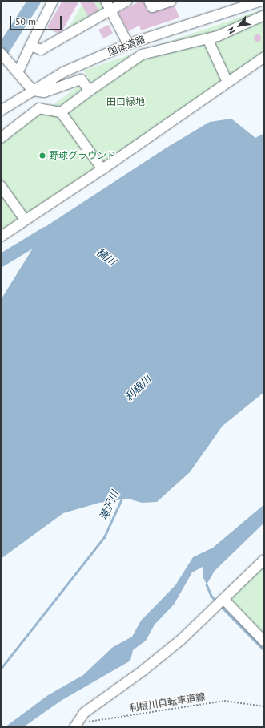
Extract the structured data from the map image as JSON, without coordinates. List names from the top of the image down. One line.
{"streets":{"street":["国体道路"],"path":["利根川自転車道線"]},"water":["橘川","利根川","滝沢川"],"parks":["田口緑地"],"places":["野球グラウンド"],"scale_bar":"50 m","north":"bottom left"}
